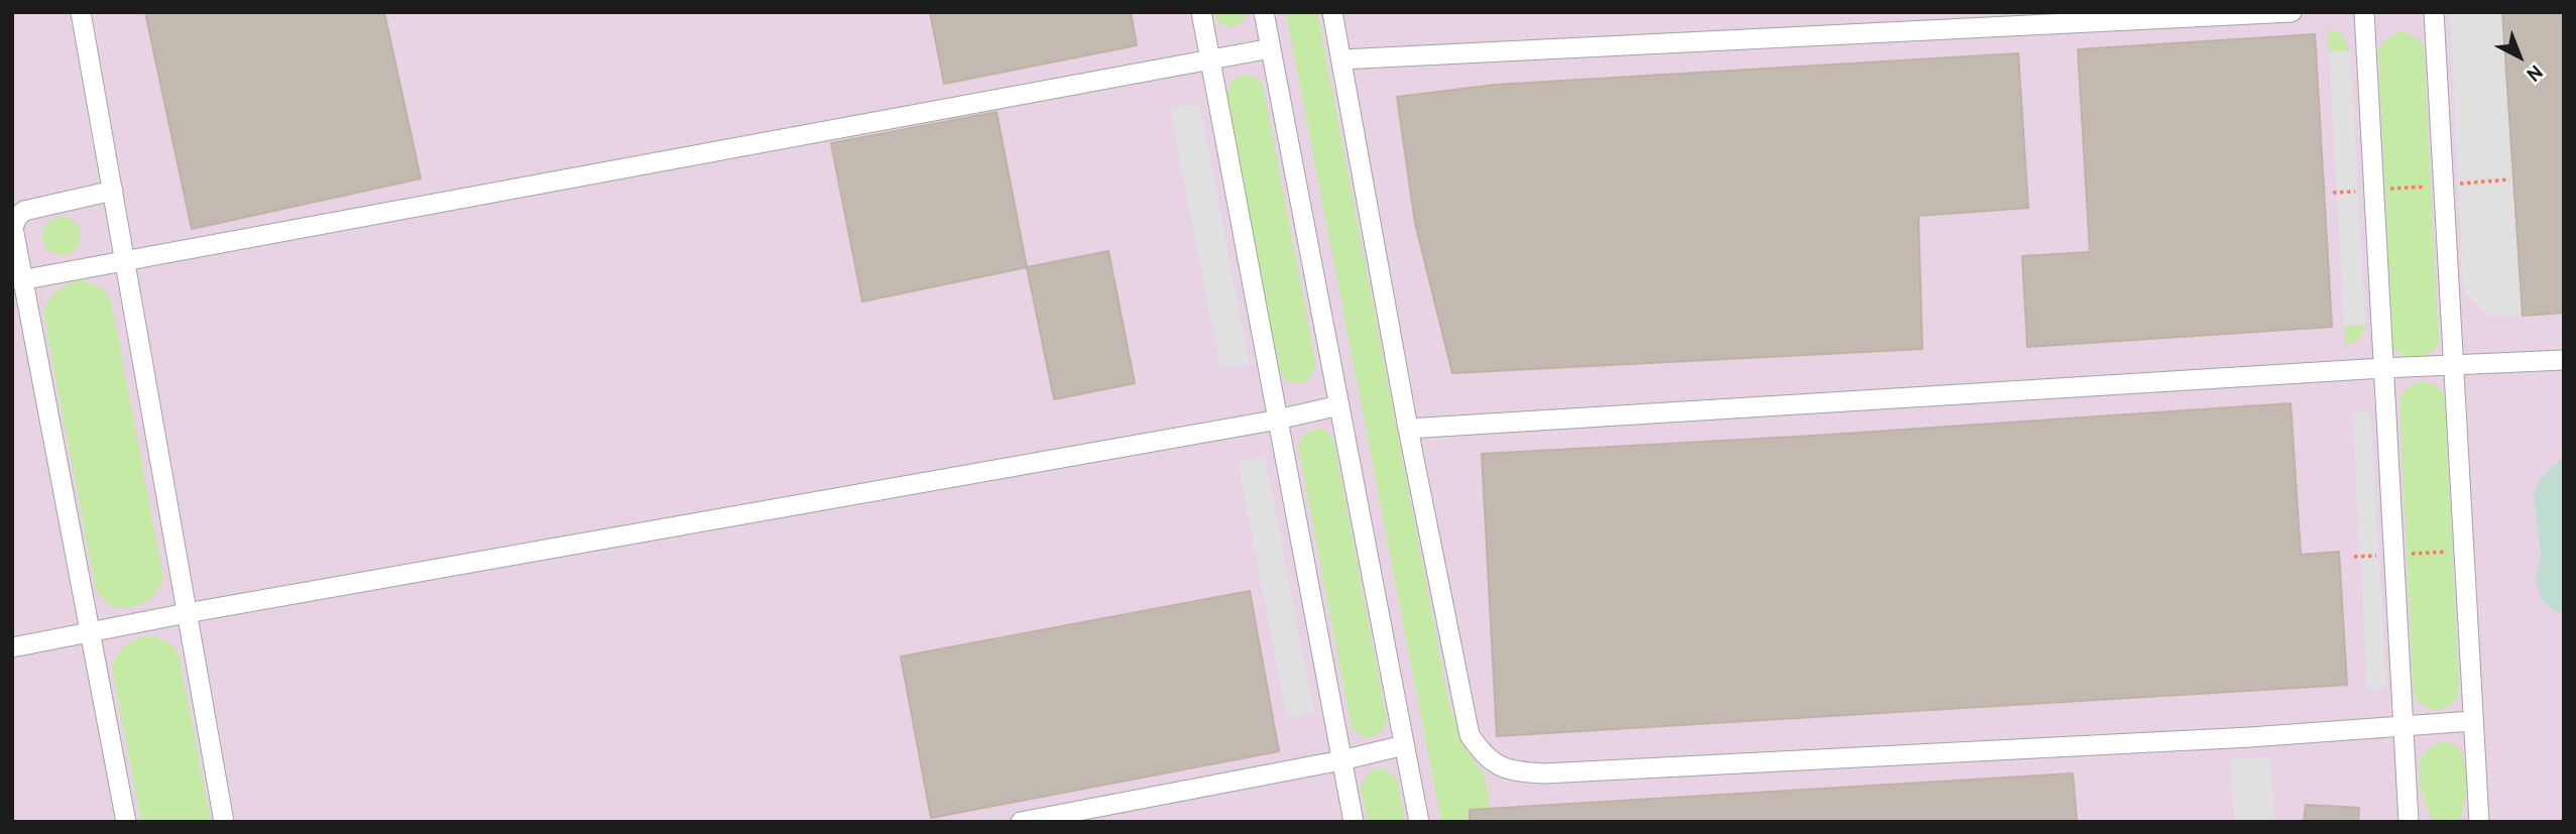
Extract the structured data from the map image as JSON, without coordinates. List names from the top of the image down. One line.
{"north":"bottom right"}
